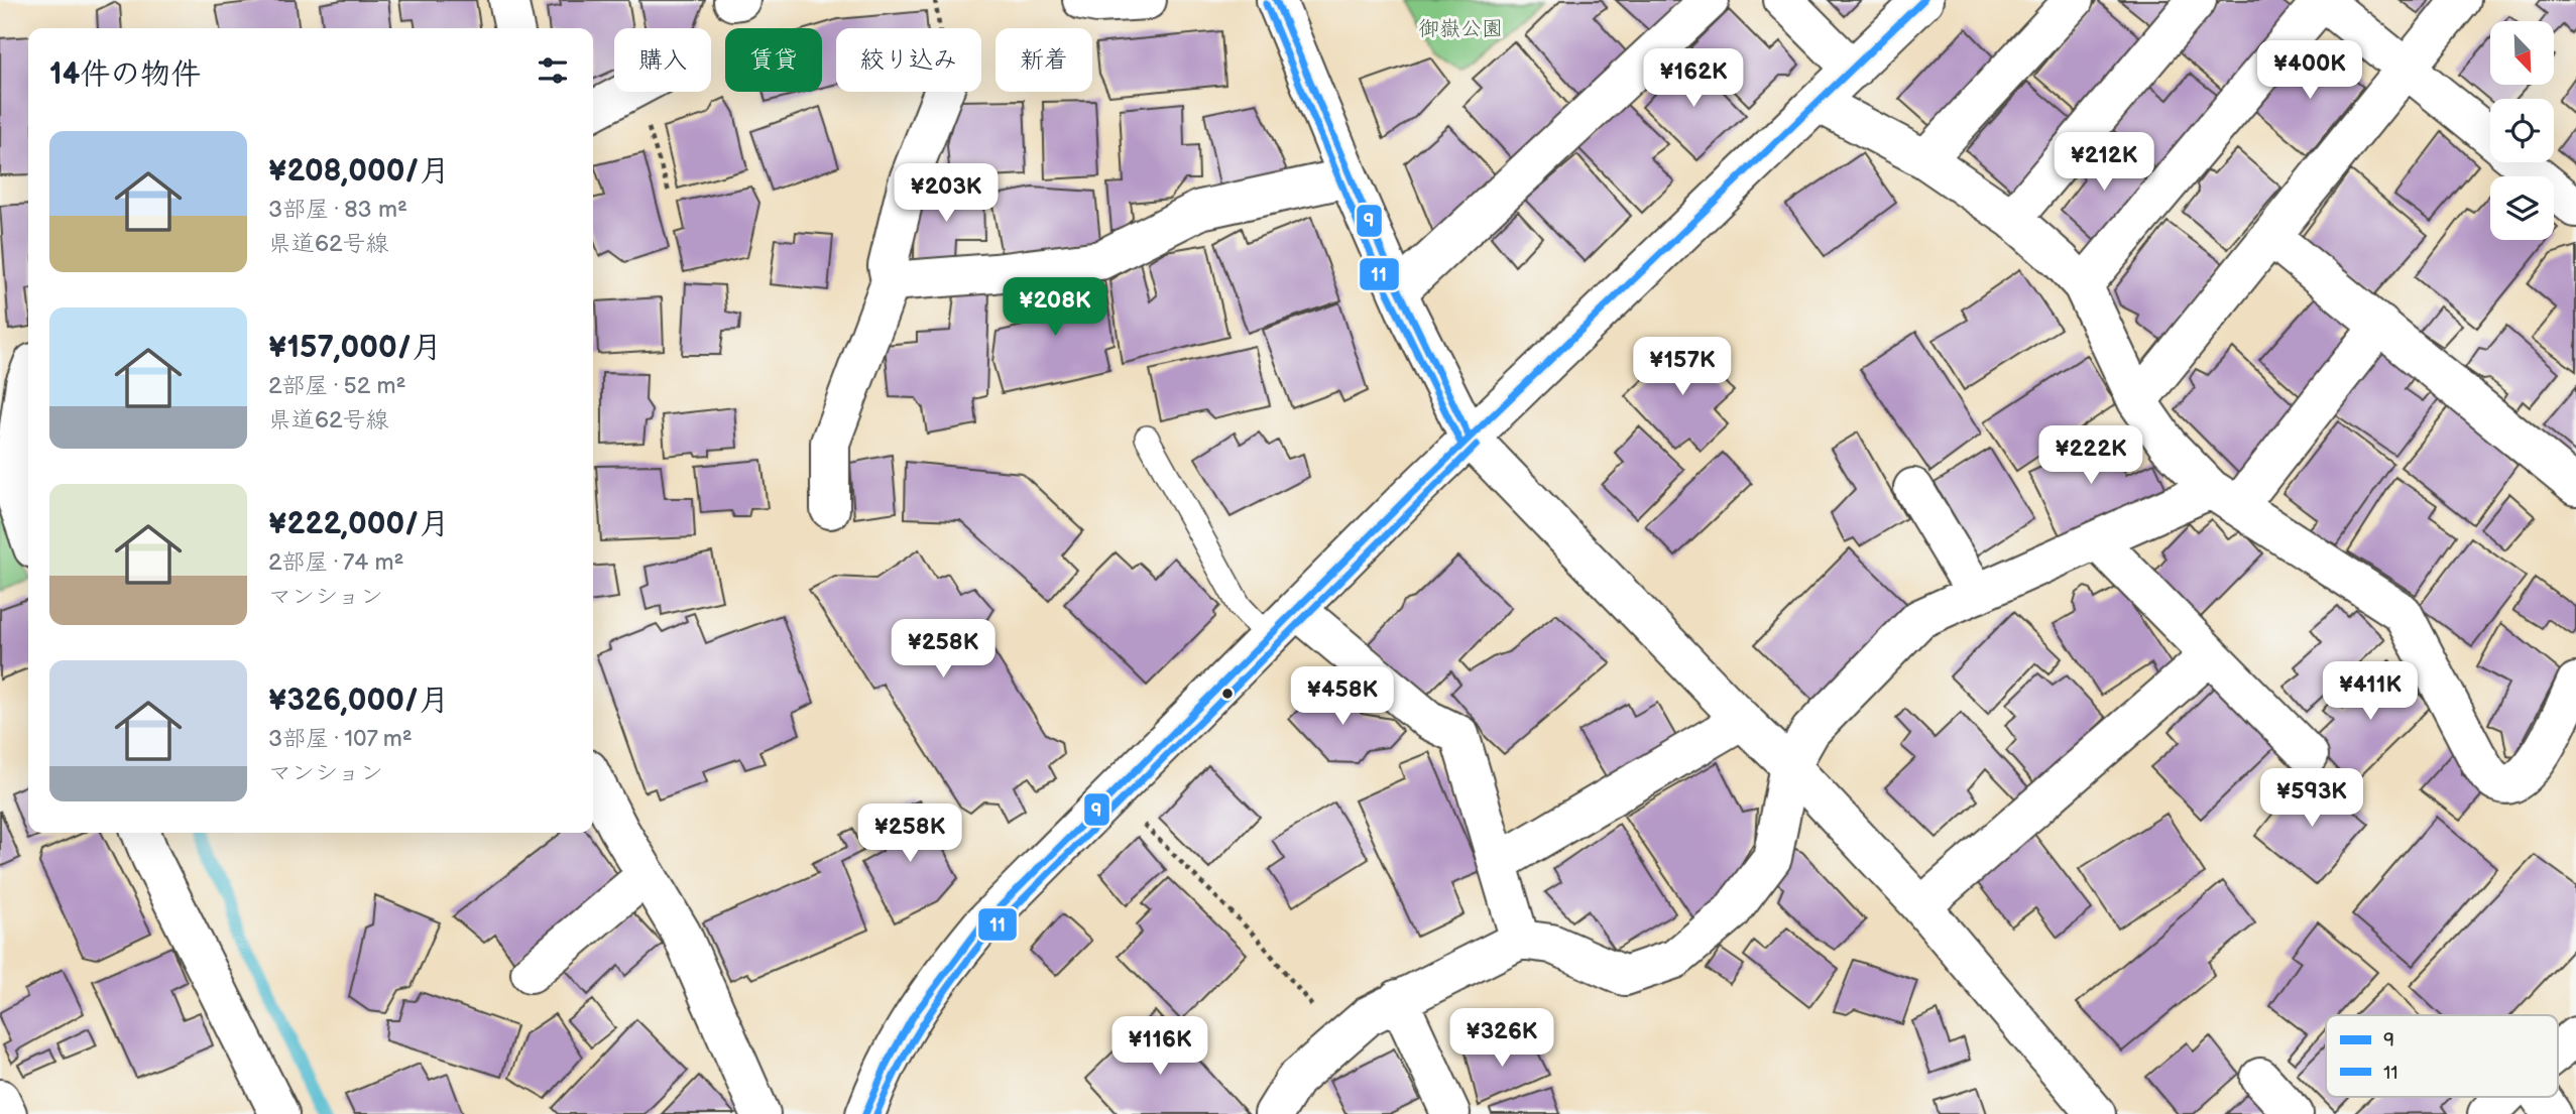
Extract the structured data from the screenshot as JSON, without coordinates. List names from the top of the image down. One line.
{"parks":["御嶽公園"],"lines":["transit line 9","transit line 11"],"legend":["9","11"],"north":"bottom right","page":{"chip":["購入","賃貸","絞り込み","新着"],"heading":"14件の物件","price":["¥400K","¥162K","¥212K","¥203K","¥208K","¥157K","¥222K","¥258K","¥411K","¥458K","¥593K","¥258K","¥326K","¥116K"],"list":[{"name":"¥208,000/月","note":"3部屋 · 83 m² · 県道62号線"},{"name":"¥157,000/月","note":"2部屋 · 52 m² · 県道62号線"},{"name":"¥222,000/月","note":"2部屋 · 74 m² · マンション"},{"name":"¥326,000/月","note":"3部屋 · 107 m² · マンション"}]}}
